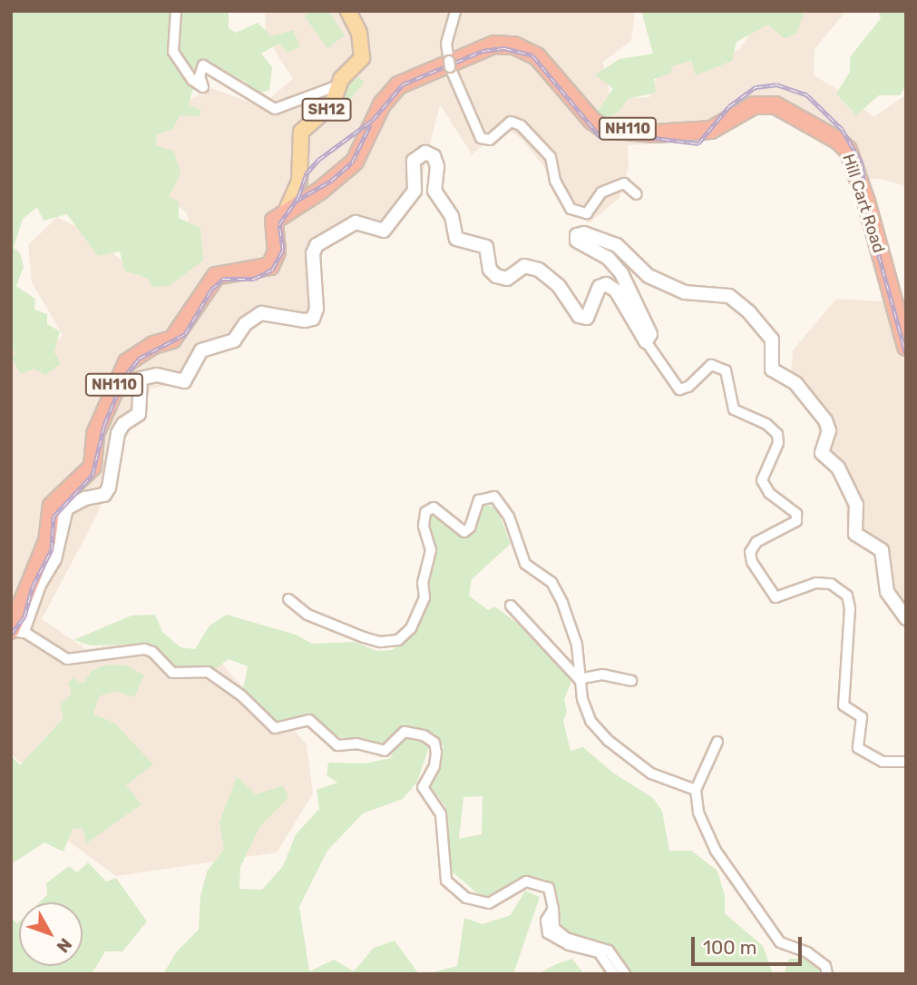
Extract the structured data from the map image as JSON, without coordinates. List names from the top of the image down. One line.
{"streets":{"highway":["NH110","Hill Cart Road"],"main road":["SH12"]},"crossings":[["SH12","NH110"],["SH12","Hill Cart Road"],["NH110","Hill Cart Road"]],"scale_bar":"100 m","north":"bottom right"}
